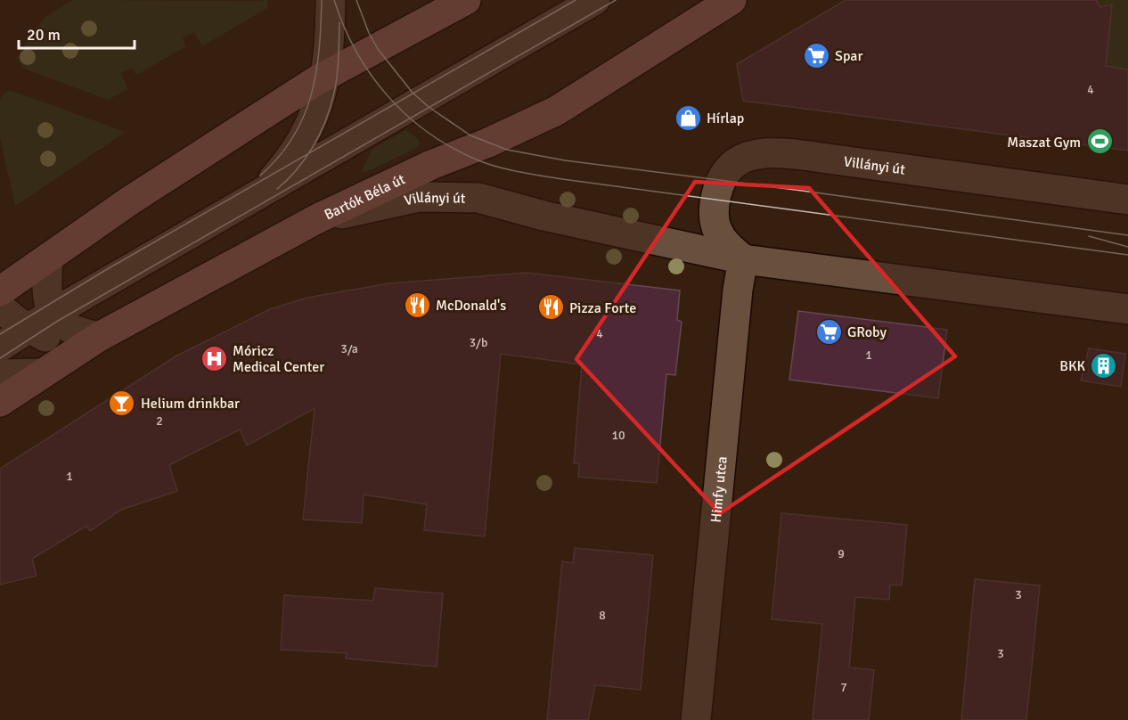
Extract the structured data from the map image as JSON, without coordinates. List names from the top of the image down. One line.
{"streets":{"main road":["Bartók Béla út"],"street":["Villányi út","Himfy utca"]},"crossings":[["Villányi út","Bartók Béla út"],["Villányi út","Himfy utca"]],"places":{"supermarket":["Spar","GRoby"],"shop":["Hírlap"],"sports":["Maszat Gym"],"restaurant":["McDonald's","Pizza Forte"],"hospital":["Móricz Medical Center"],"building":["BKK"],"bar":["Helium drinkbar"]},"house_numbers":["4","4","3/b","3/a","1","2","10","1","9","3","8","3","7"],"scale_bar":"20 m"}
